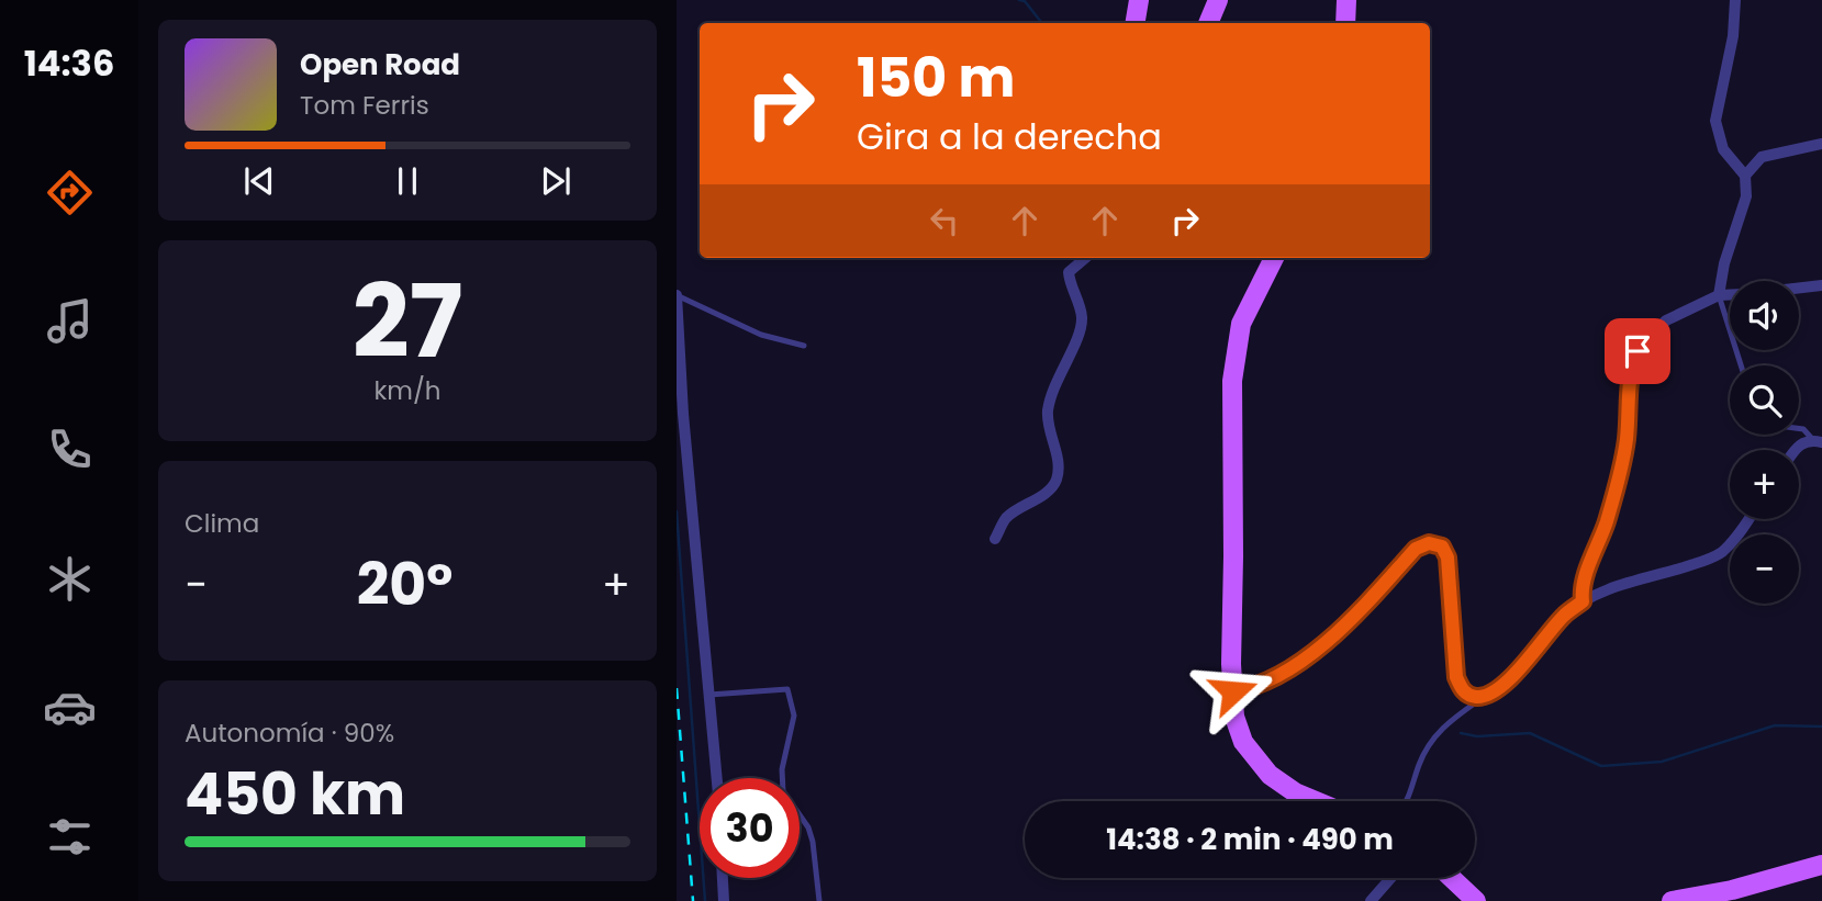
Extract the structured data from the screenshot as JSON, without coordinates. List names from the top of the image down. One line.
{"page":{"tabs":"14:36","turn":["150 m","Gira a la derecha"],"song":["Open Road","Tom Ferris"],"tile":[["27","km/h"],"Clima",["Autonomía · 90%","450 km"]],"map_buttons":["+","−"],"heat":["−","20°","+"],"limit":"30","trip":"14:38 · 2 min · 490 m"}}
